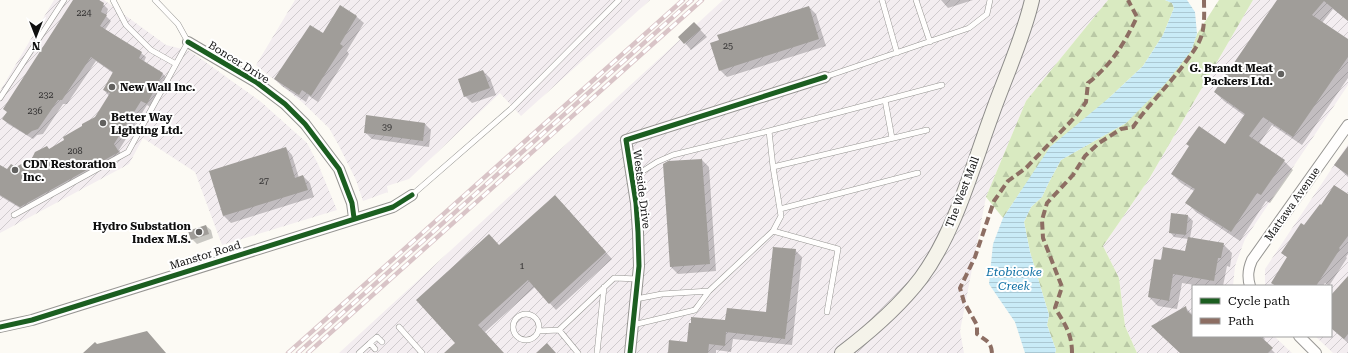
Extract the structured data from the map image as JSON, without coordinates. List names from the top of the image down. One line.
{"streets":{"main road":["The West Mall"],"street":["Boncer Drive","Westside Drive","Mattawa Avenue","Manstor Road"]},"crossings":[["Boncer Drive","Manstor Road"]],"water":["Etobicoke Creek"],"places":["G. Brandt Meat Packers Ltd.","New Wall Inc.","Better Way Lighting Ltd.","CDN Restoration Inc.","Hydro Substation Index M.S."],"house_numbers":["224","25","232","236","39","208","27","1"],"legend":["Cycle path","Path"],"north":"bottom"}
